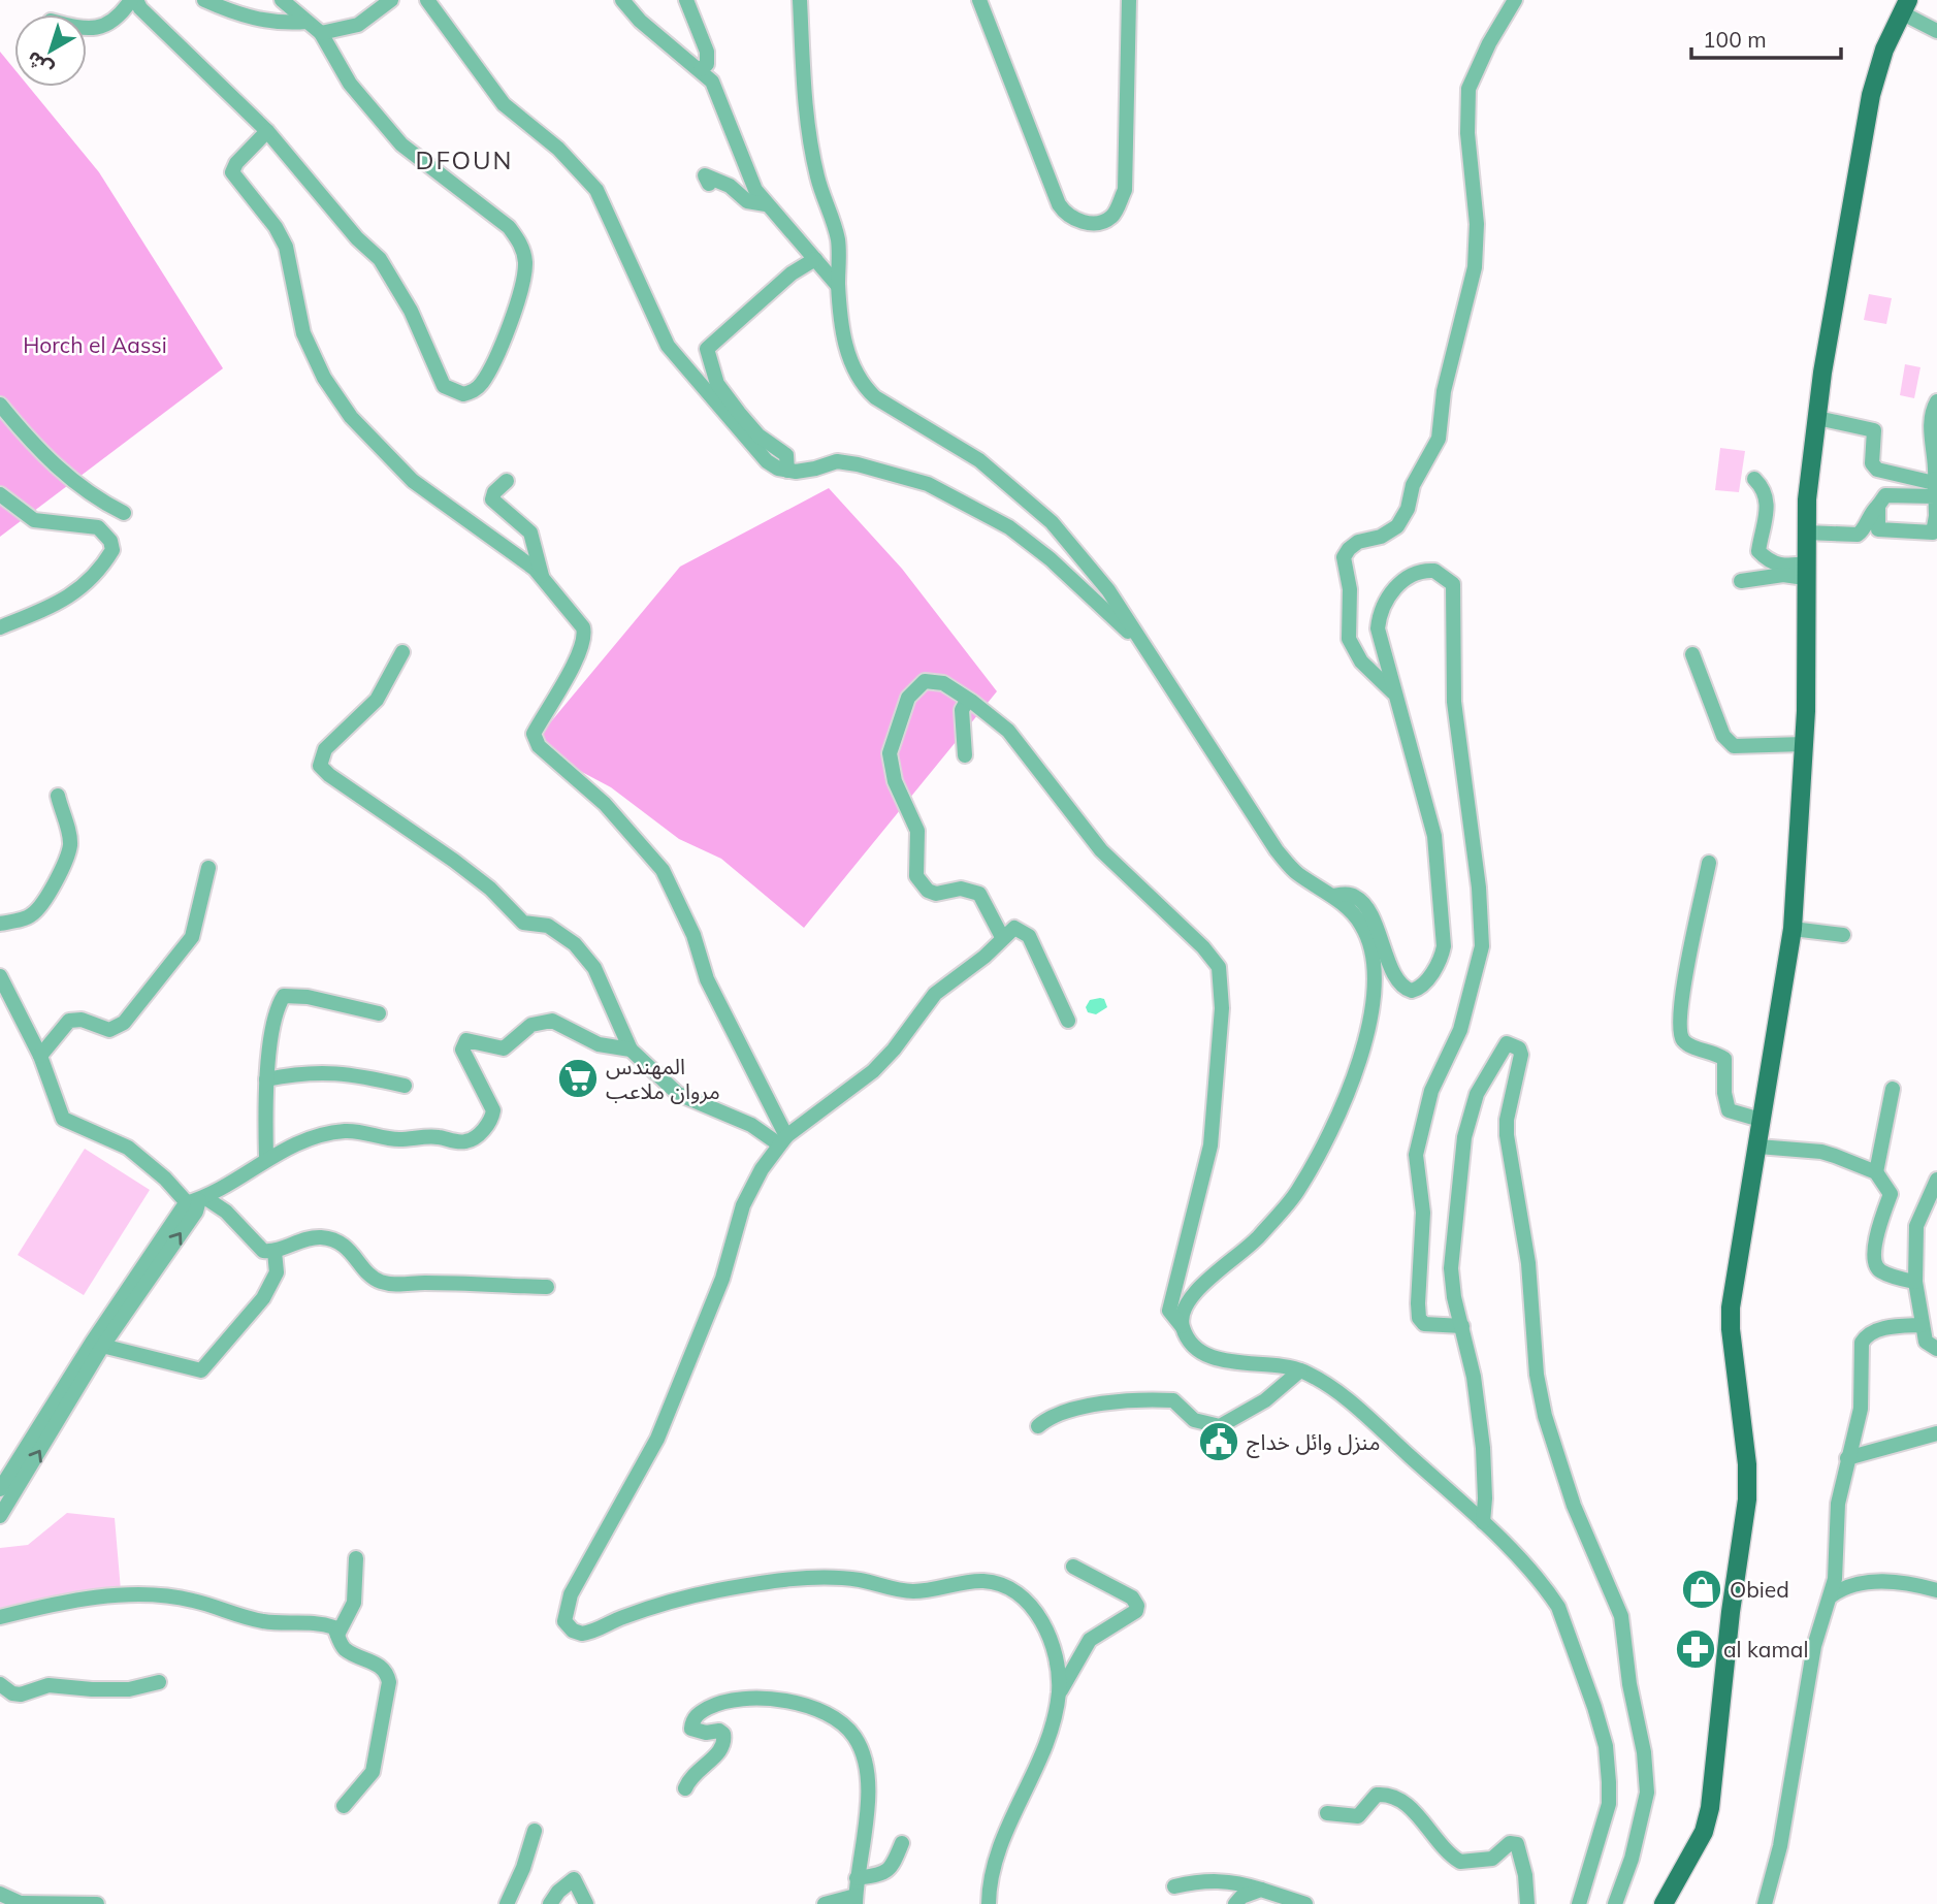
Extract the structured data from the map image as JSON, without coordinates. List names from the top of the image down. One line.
{"districts":["DFOUN"],"parks":["Horch el Aassi"],"places":{"supermarket":["المهندس مروان ملاعب"],"public building":["منزل وائل خداج"],"shop":["Obied"],"pharmacy":["al kamal"]},"scale_bar":"100 m","north":"bottom left"}
